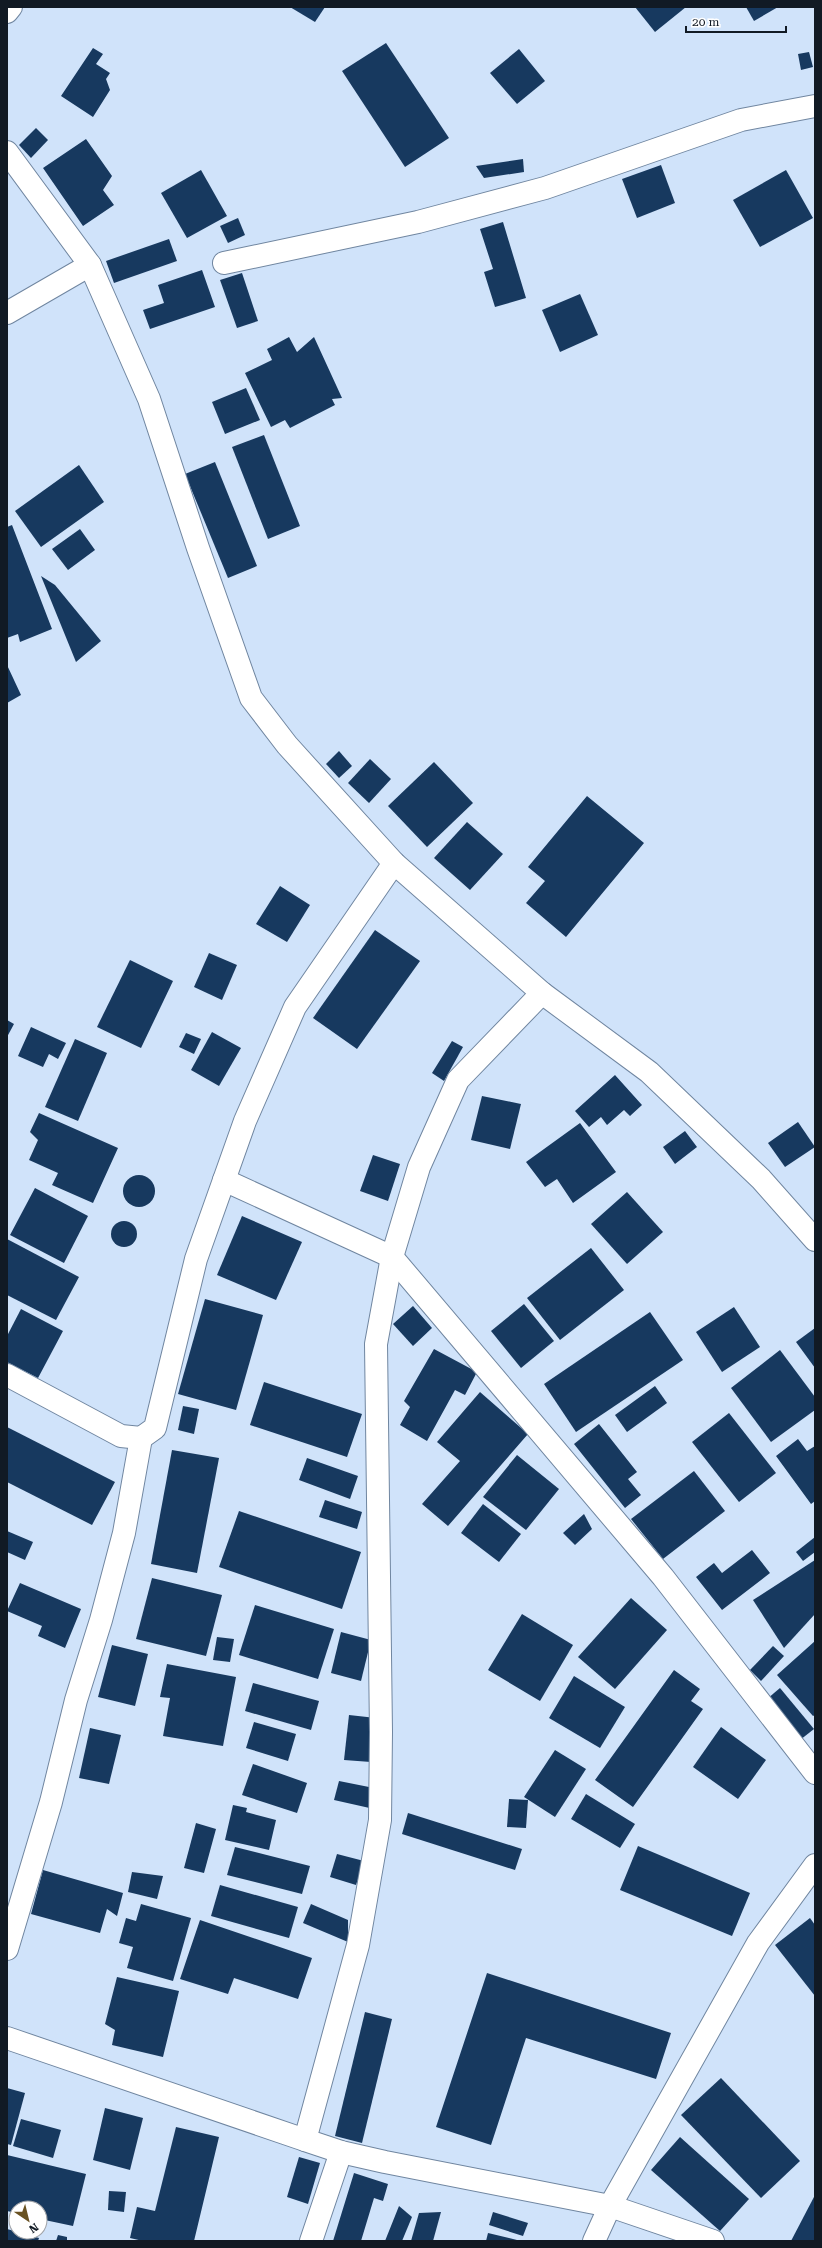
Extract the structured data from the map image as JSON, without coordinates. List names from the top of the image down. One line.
{"scale_bar":"20 m","north":"bottom right"}
